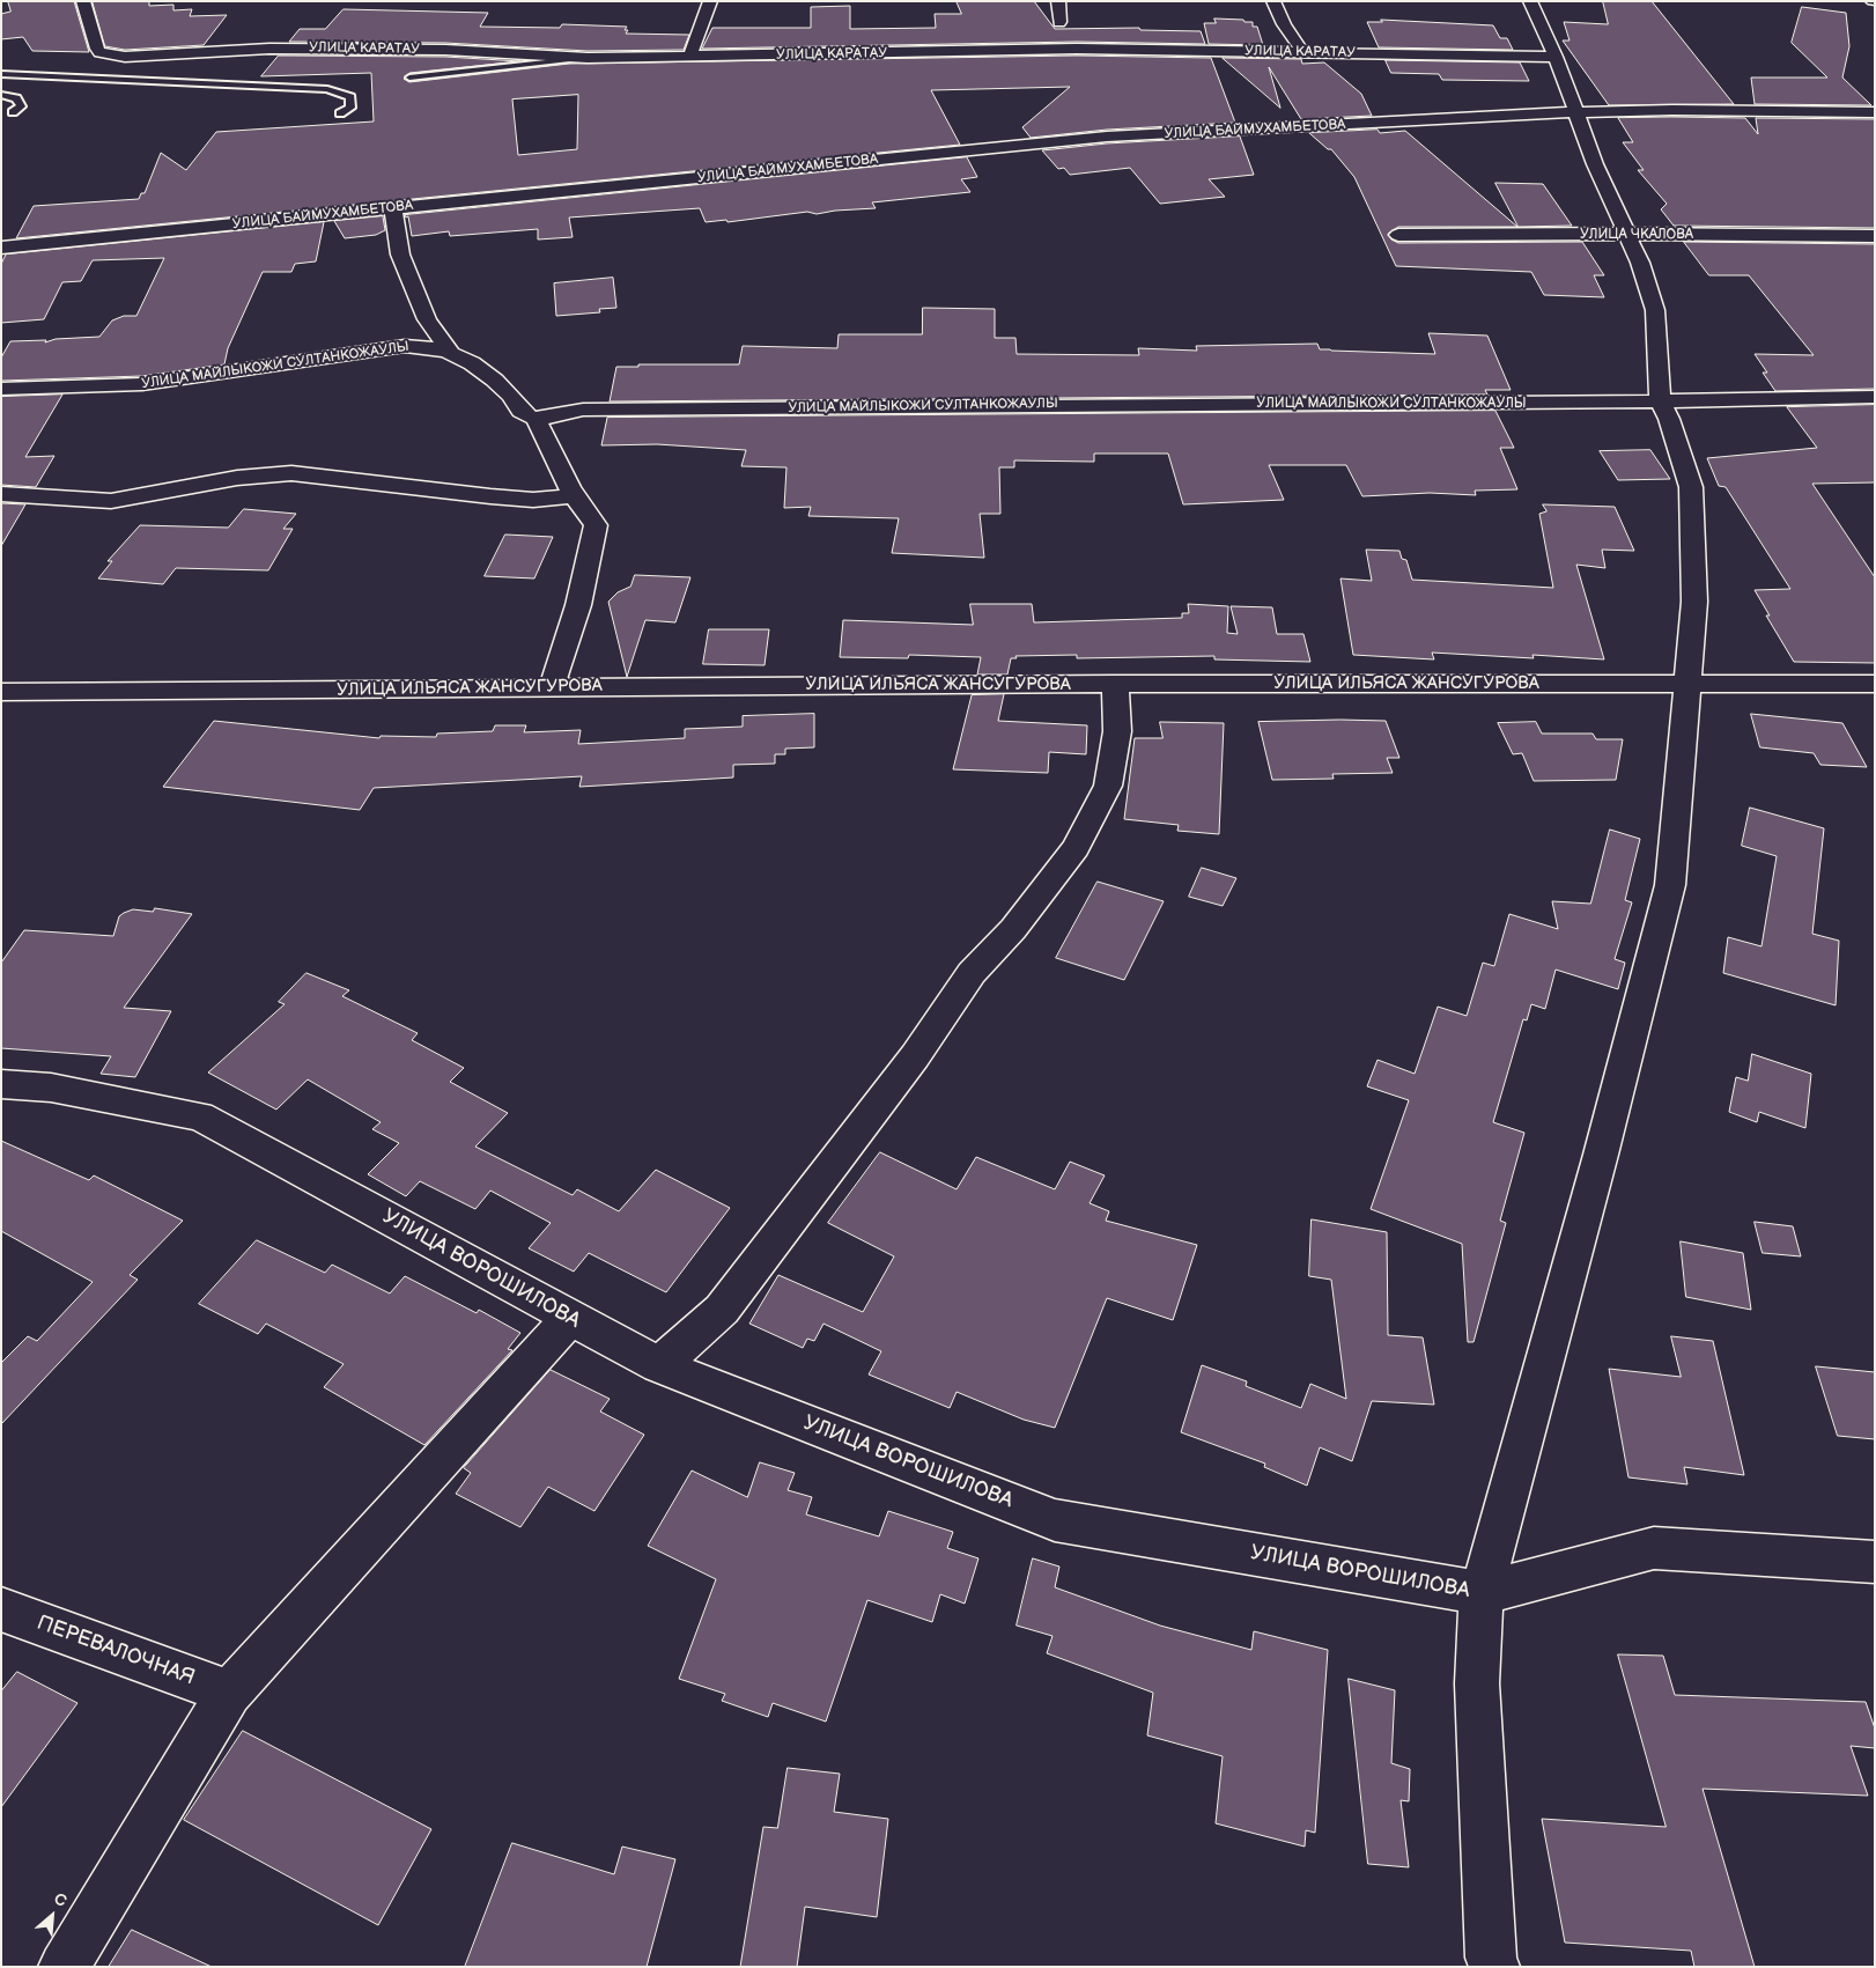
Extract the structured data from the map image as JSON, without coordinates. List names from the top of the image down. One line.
{"streets":{"street":["УЛИЦА КАРАТАУ","УЛИЦА БАЙМУХАМБЕТОВА","УЛИЦА ЧКАЛОВА","УЛИЦА МАЙЛЫКОЖИ СУЛТАНКОЖАУЛЫ","УЛИЦА ИЛЬЯСА ЖАНСУГУРОВА","УЛИЦА ВОРОШИЛОВА","ПЕРЕВАЛОЧНАЯ"]},"north":"top right"}
